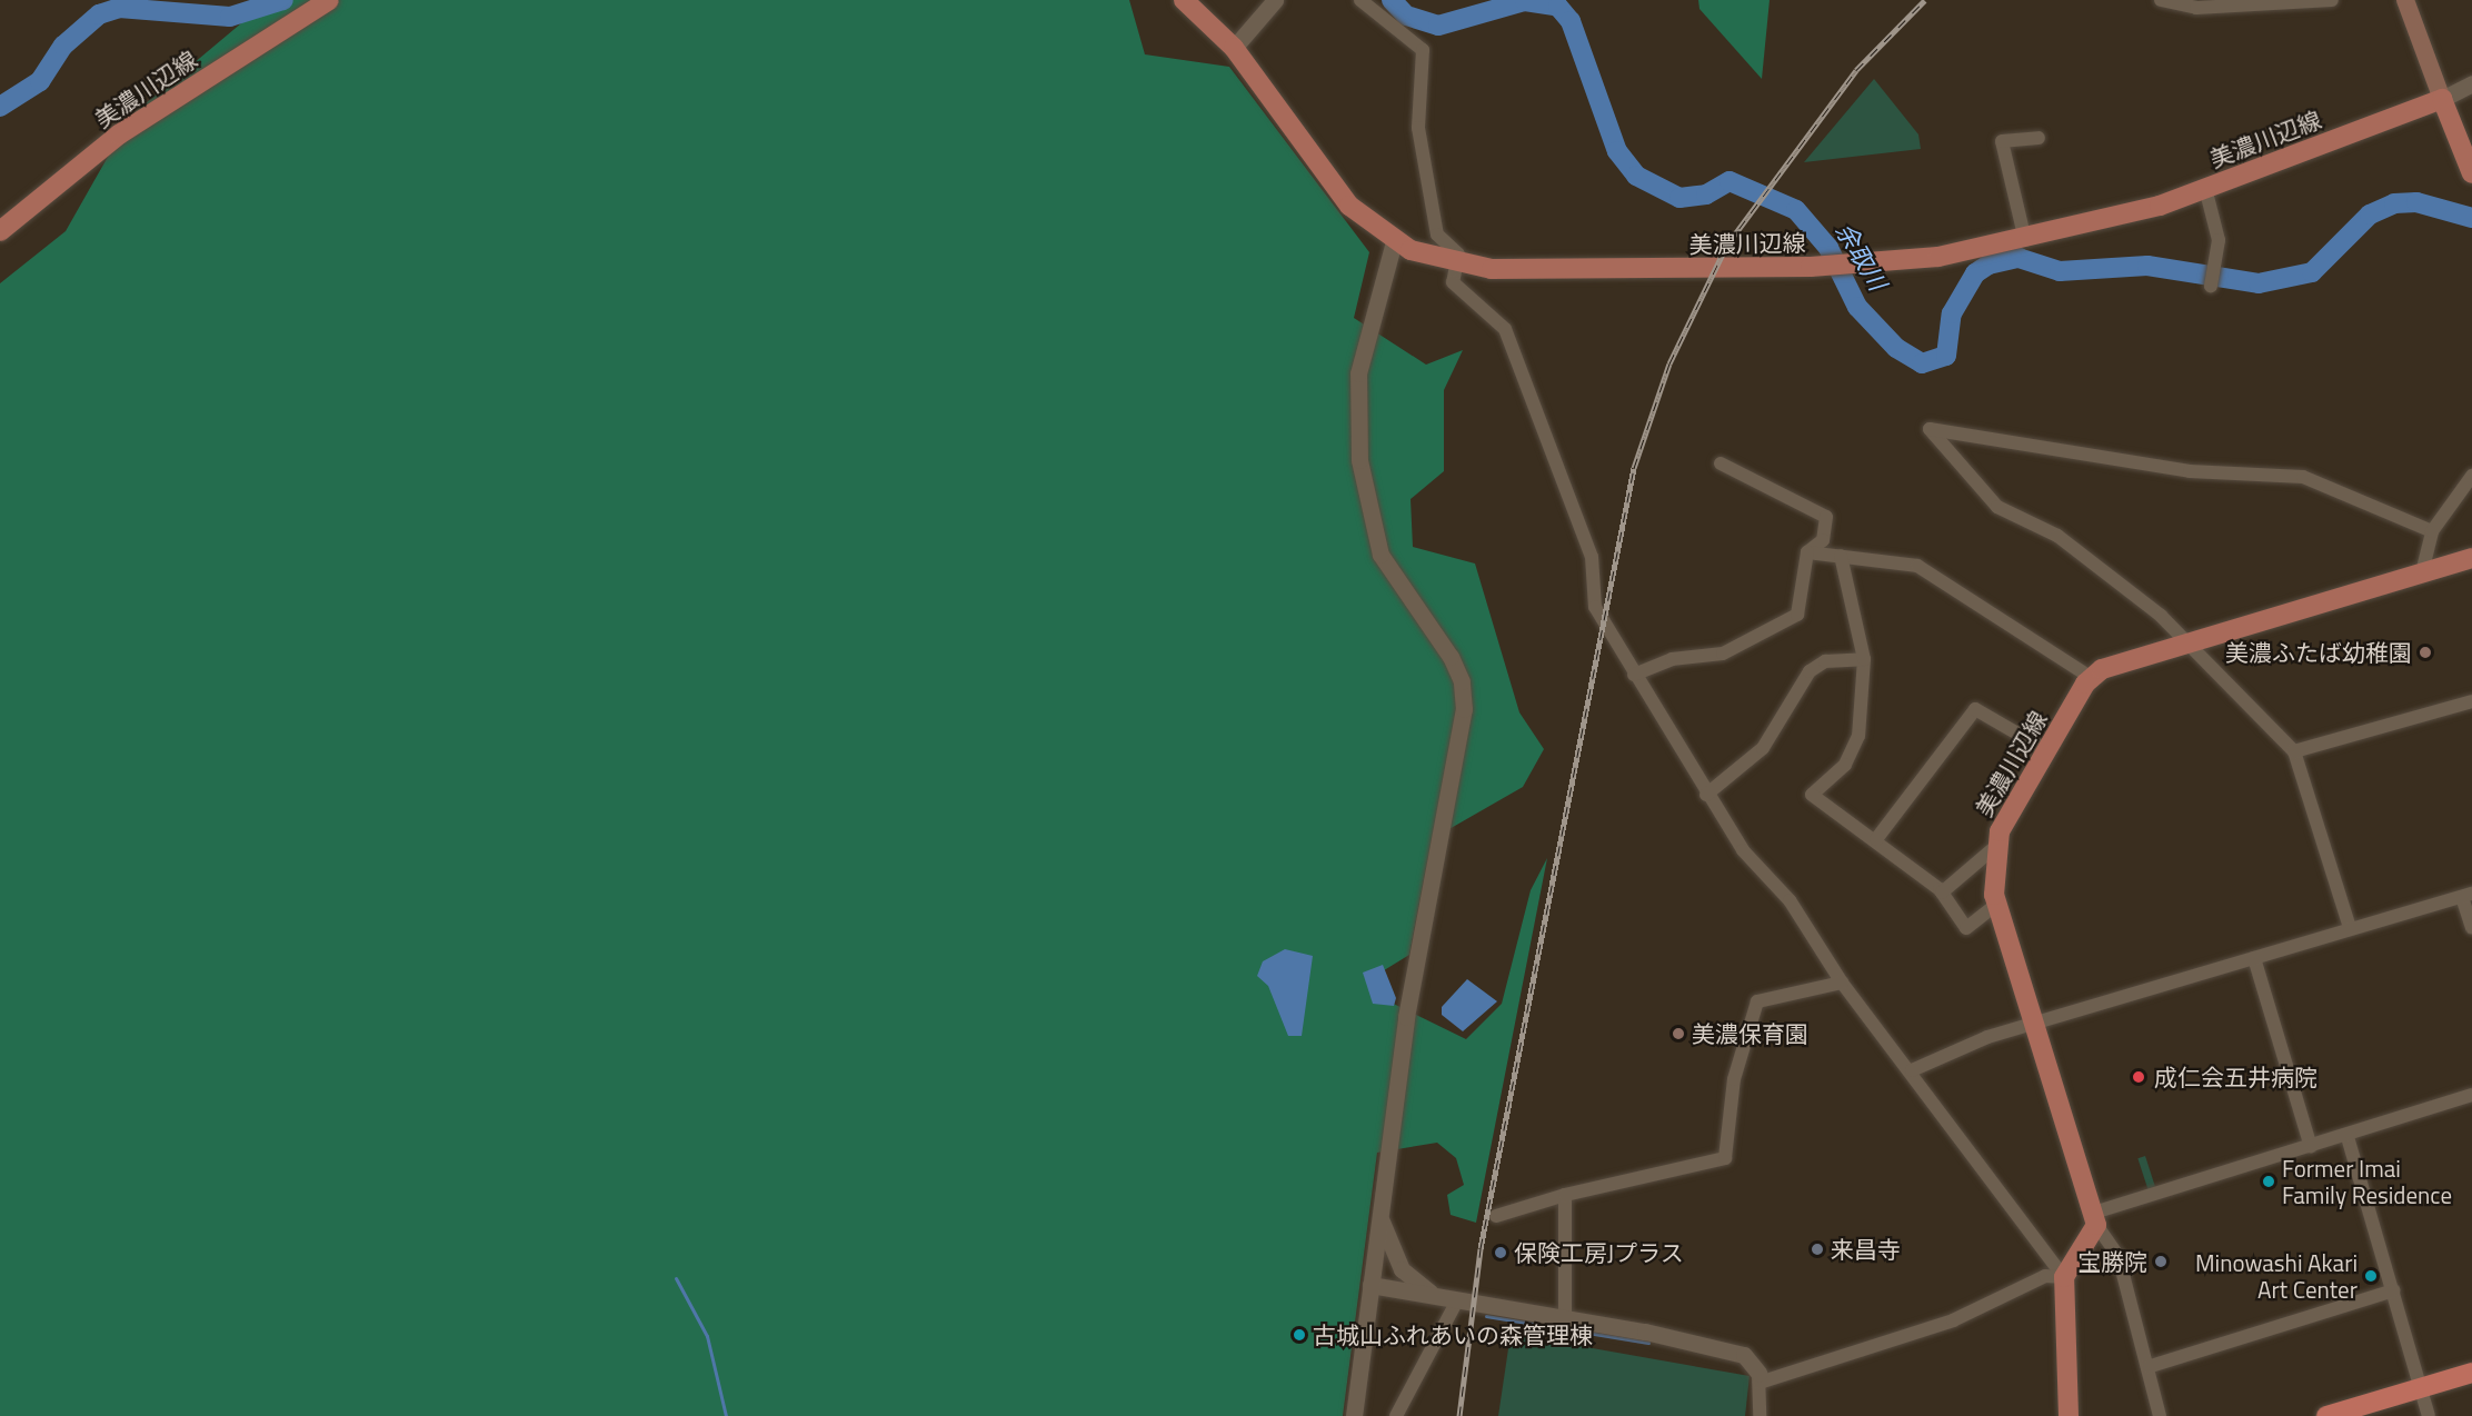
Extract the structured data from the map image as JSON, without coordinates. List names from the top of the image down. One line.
{"streets":{"main road":["美濃川辺線"]},"water":["余取川"],"places":["美濃ふたば幼稚園","美濃保育園","成仁会五井病院","Former Imai Family Residence","来昌寺","保険工房Jプラス","宝勝院","Minowashi Akari Art Center","古城山ふれあいの森管理棟"]}
